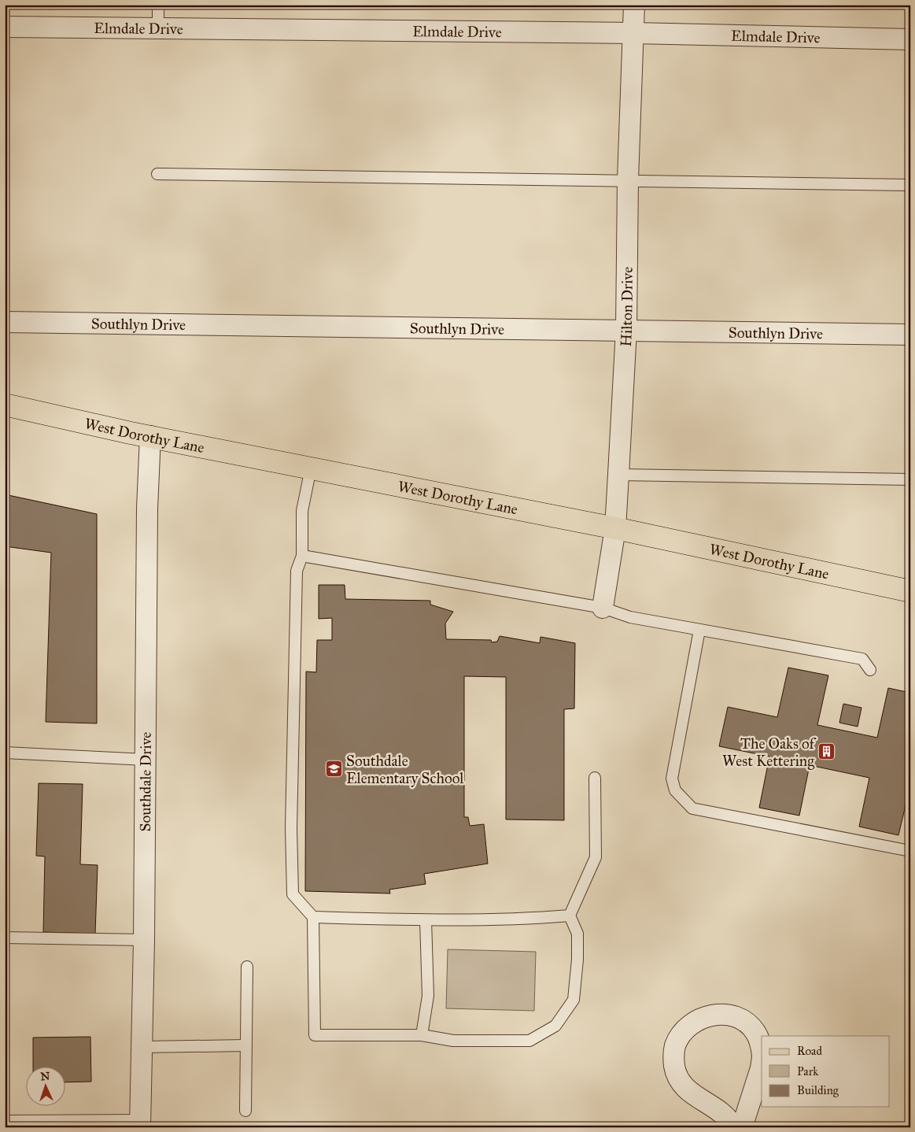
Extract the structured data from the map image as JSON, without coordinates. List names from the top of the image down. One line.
{"streets":{"main road":["West Dorothy Lane"],"street":["Elmdale Drive","Hilton Drive","Southlyn Drive","Southdale Drive"]},"crossings":[["Elmdale Drive","Hilton Drive"],["Hilton Drive","Southlyn Drive"],["Hilton Drive","West Dorothy Lane"],["West Dorothy Lane","Southdale Drive"]],"places":{"building":["The Oaks of West Kettering"],"school or university":["Southdale Elementary School"]},"legend":["Road","Park","Building"],"north":"top"}
